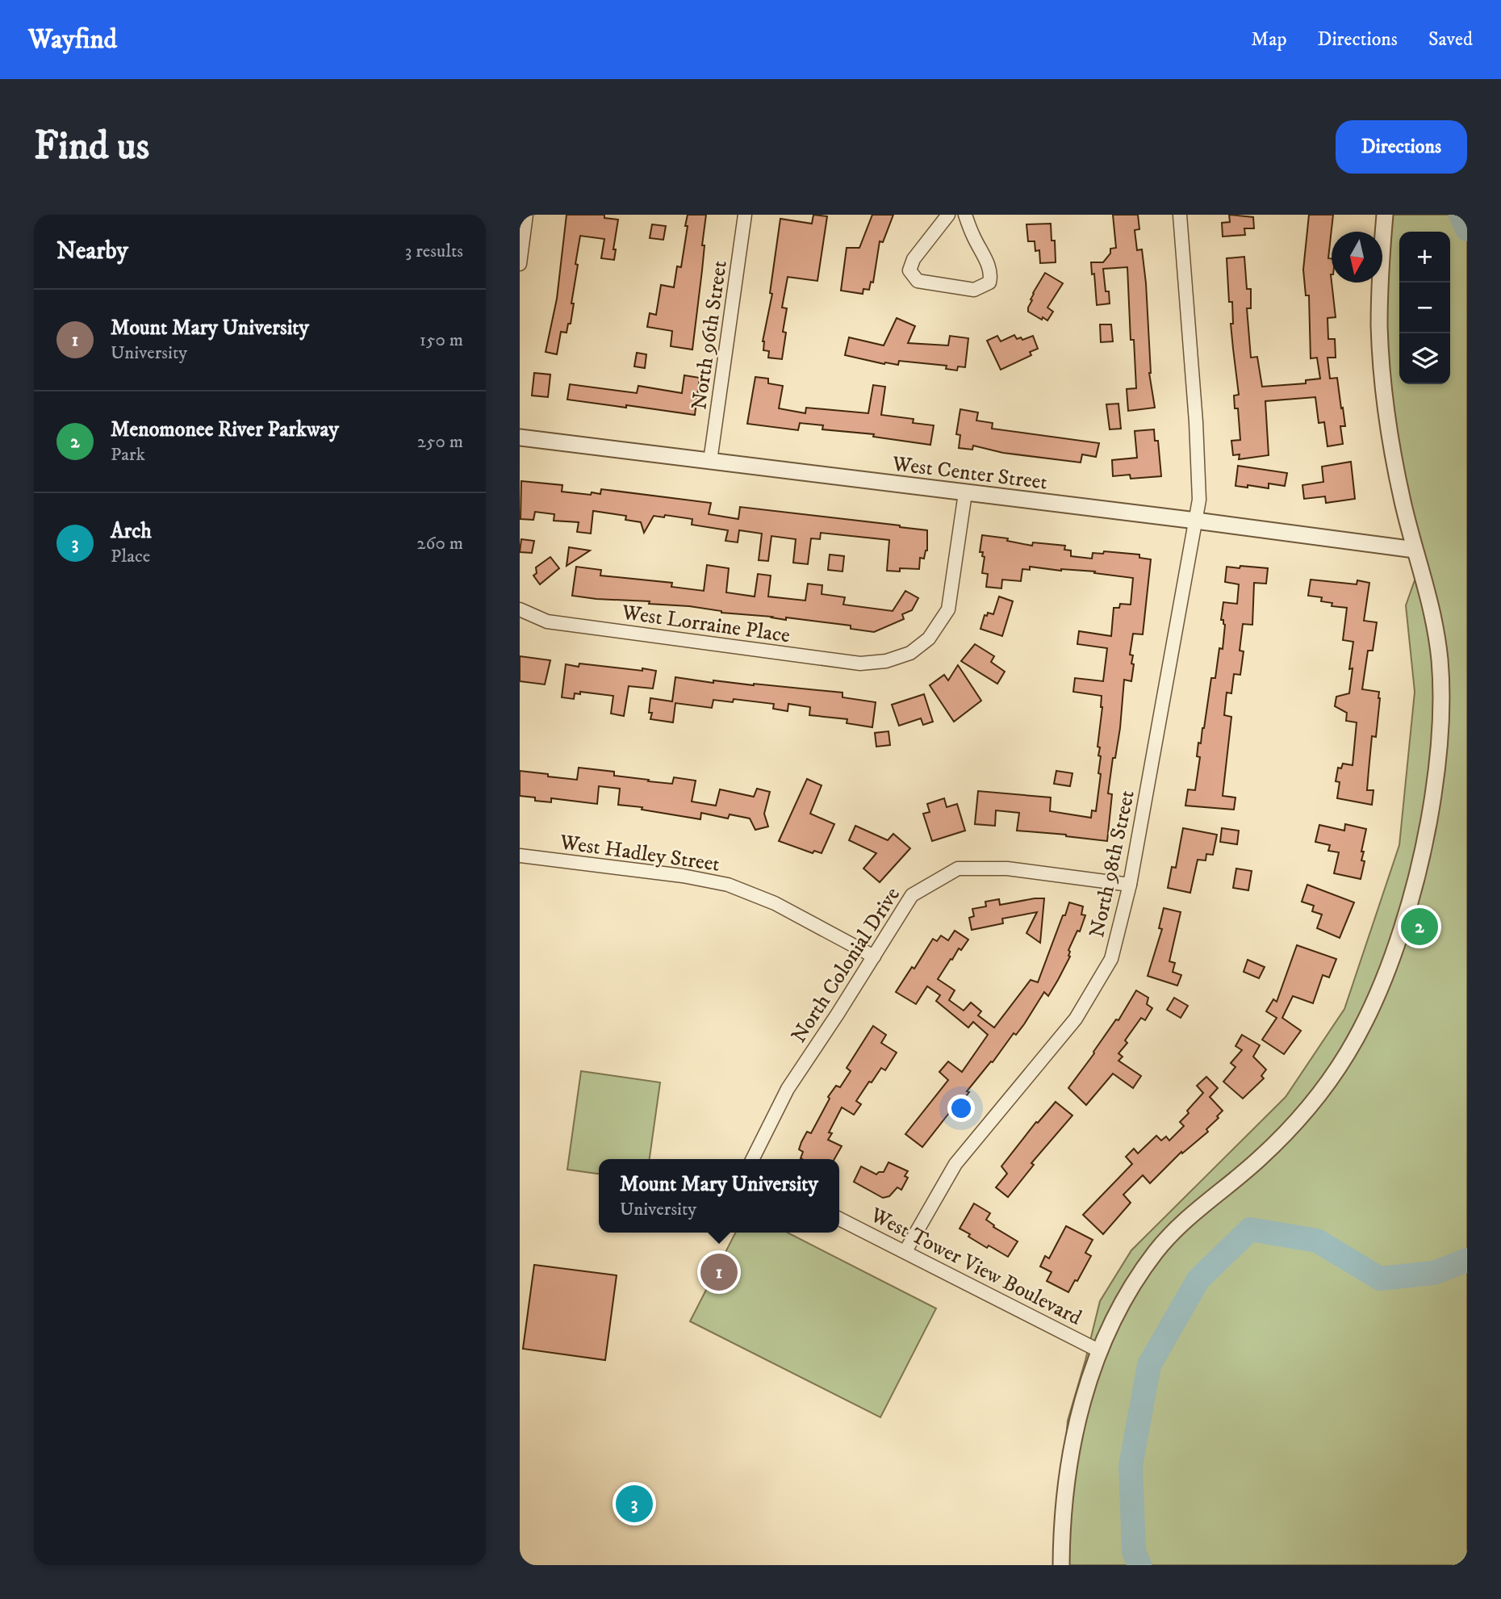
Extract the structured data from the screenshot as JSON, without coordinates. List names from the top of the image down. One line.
{"streets":{"street":["North 96th Street","West Center Street","West Lorraine Place","West Hadley Street","North 98th Street","North Colonial Drive","West Tower View Boulevard"]},"crossings":[["North 96th Street","West Center Street"],["West Center Street","West Lorraine Place"],["West Center Street","North 98th Street"],["West Hadley Street","North Colonial Drive"],["North 98th Street","North Colonial Drive"],["North 98th Street","West Tower View Boulevard"]],"north":"bottom","page":{"header":"Wayfind","nav":["Map","Directions","Saved"],"buttons":"Directions","title":"Find us","heading":["Nearby","3 results"],"map_buttons":["+","−"],"list":[{"mark":"1","name":"Mount Mary University","note":"University","value":"150 m"},{"mark":"2","name":"Menomonee River Parkway","note":"Park","value":"250 m"},{"mark":"3","name":"Arch","note":"Place","value":"260 m"}],"pins":["2","1","3"],"popup":["Mount Mary University","University"]}}
